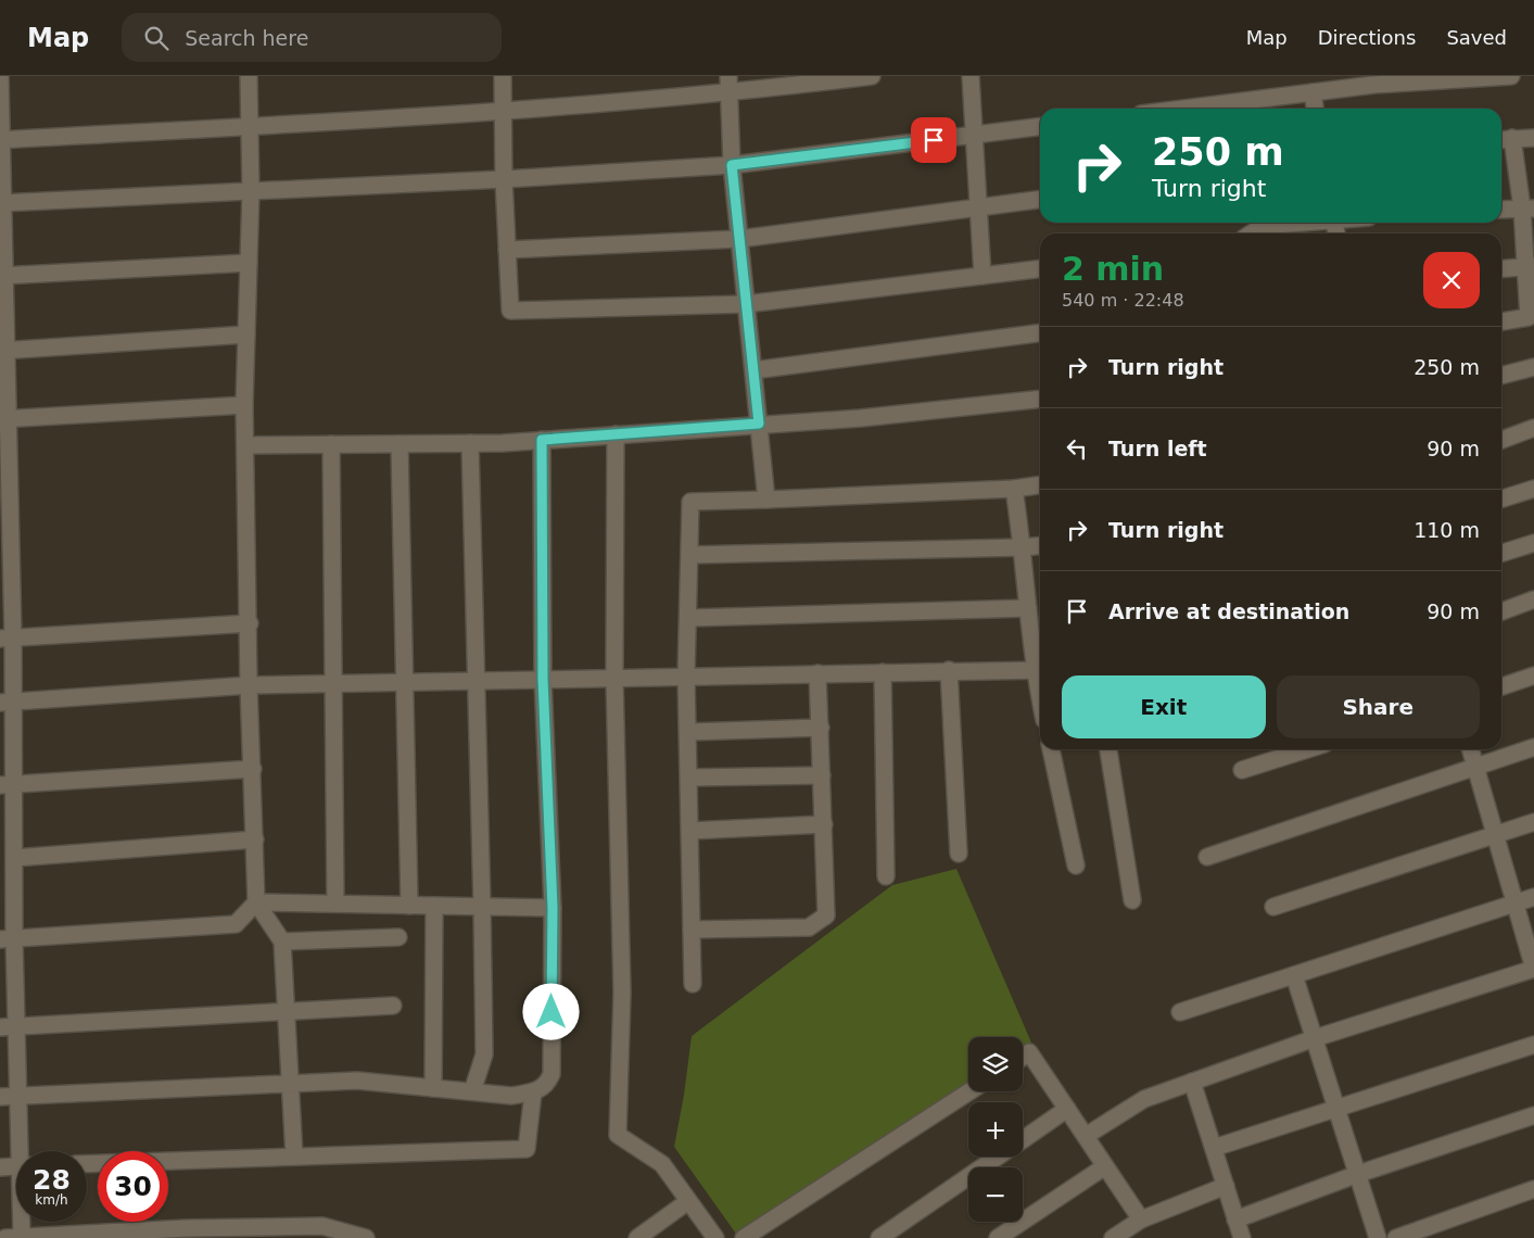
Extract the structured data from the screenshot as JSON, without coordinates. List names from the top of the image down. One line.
{"page":{"header":"Map","search":"Search here","nav":["Map","Directions","Saved"],"turn":["250 m","Turn right"],"heading":["2 min","540 m · 22:48"],"list":[{"name":"Turn right","value":"250 m"},{"name":"Turn left","value":"90 m"},{"name":"Turn right","value":"110 m"},{"name":"Arrive at destination","value":"90 m"}],"buttons":["Exit","Share"],"map_buttons":["+","−"],"speed":"28 km/h","limit":"30"}}
